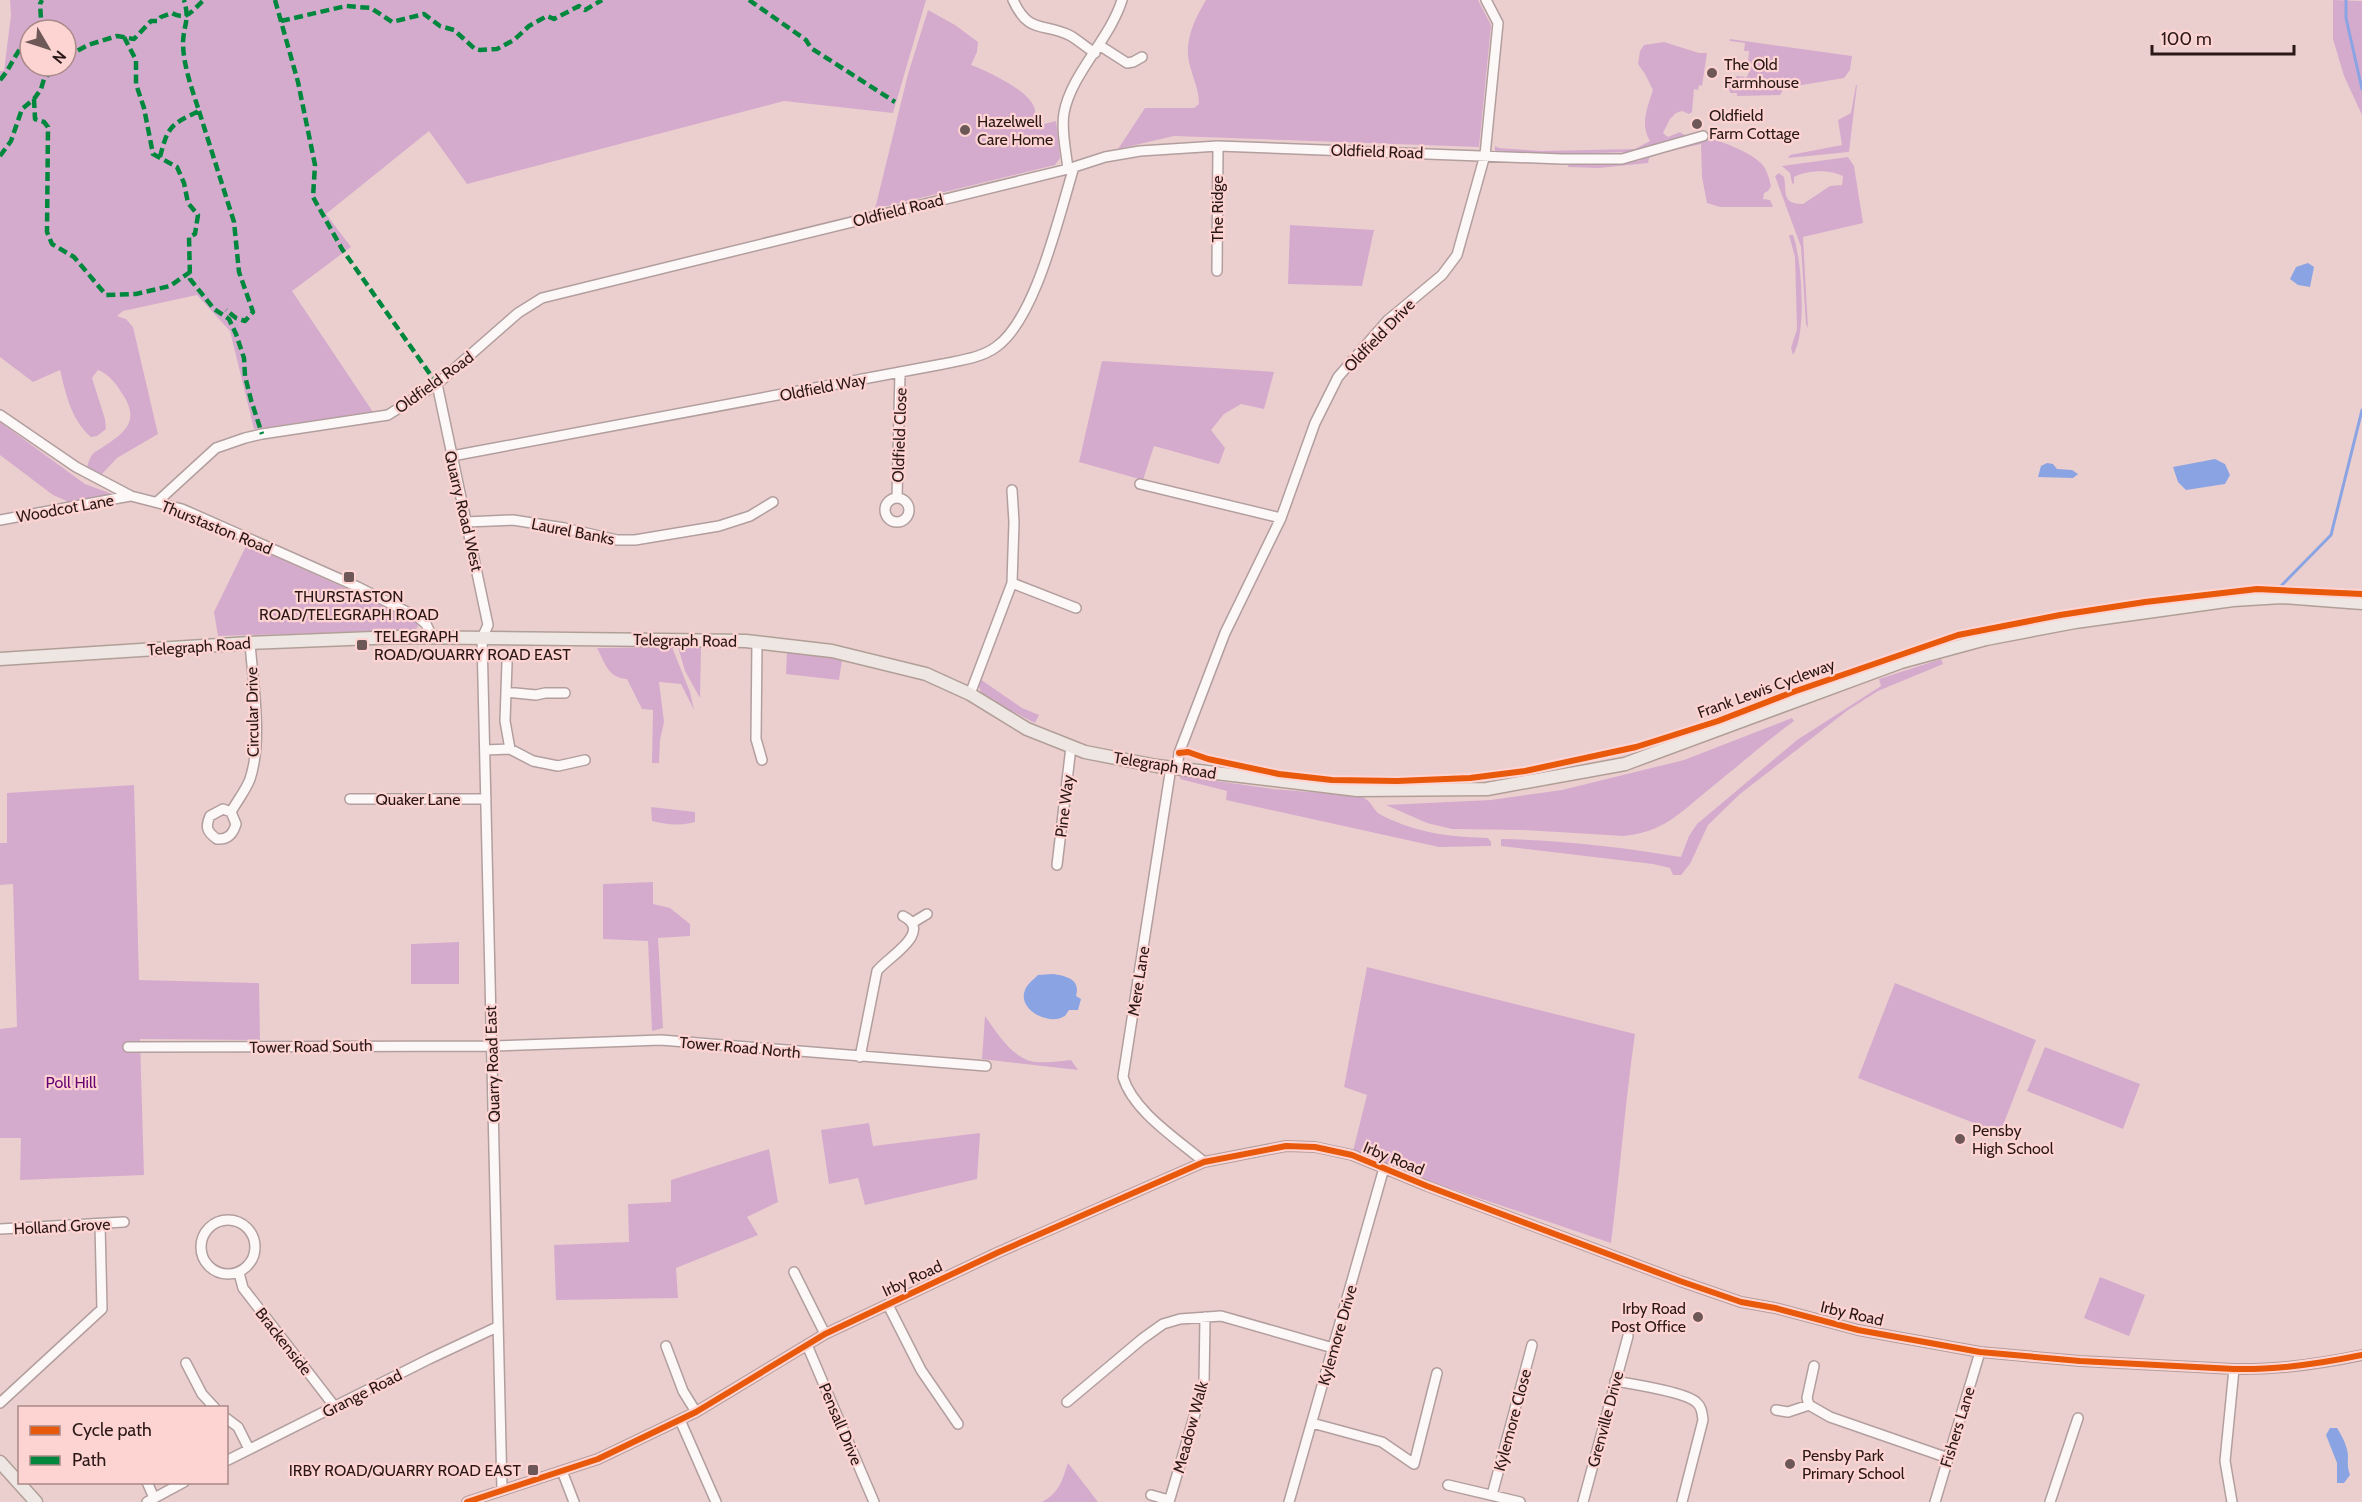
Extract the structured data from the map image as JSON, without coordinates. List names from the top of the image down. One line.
{"streets":{"main road":["Telegraph Road"],"street":["Oldfield Road","The Ridge","Oldfield Drive","Oldfield Way","Oldfield Close","Woodcot Lane","Quarry Road West","Thurstaston Road","Laurel Banks","Circular Drive","Quaker Lane","Pine Way","Mere Lane","Tower Road South","Tower Road North","Quarry Road East","Irby Road","Holland Grove","Kylemore Drive","Brackenside","Grange Road","Grenville Drive","Kylemore Close","Pensall Drive","Meadow Walk","Fishers Lane"],"cycle path":["Frank Lewis Cycleway"]},"crossings":[["Oldfield Road","The Ridge"],["Oldfield Road","Oldfield Drive"],["Oldfield Road","Oldfield Way"],["Oldfield Road","Quarry Road West"],["Oldfield Road","Thurstaston Road"],["Oldfield Drive","Telegraph Road"],["Oldfield Drive","Mere Lane"],["Oldfield Way","Oldfield Close"],["Oldfield Way","Quarry Road West"],["Woodcot Lane","Thurstaston Road"],["Quarry Road West","Laurel Banks"],["Quarry Road West","Telegraph Road"],["Quarry Road West","Quarry Road East"],["Thurstaston Road","Telegraph Road"],["Telegraph Road","Circular Drive"],["Telegraph Road","Pine Way"],["Telegraph Road","Mere Lane"],["Telegraph Road","Quarry Road East"],["Quaker Lane","Quarry Road East"],["Mere Lane","Irby Road"],["Tower Road South","Tower Road North"],["Tower Road South","Quarry Road East"],["Tower Road North","Quarry Road East"],["Quarry Road East","Irby Road"],["Quarry Road East","Grange Road"],["Irby Road","Kylemore Drive"],["Irby Road","Pensall Drive"],["Irby Road","Fishers Lane"],["Brackenside","Grange Road"]],"parks":["Poll Hill"],"places":{"other":["The Old Farmhouse","Oldfield Farm Cottage","Hazelwell Care Home","Pensby High School","Irby Road Post Office","Pensby Park Primary School"],"transit":["THURSTASTON ROAD/TELEGRAPH ROAD","TELEGRAPH ROAD/QUARRY ROAD EAST","IRBY ROAD/QUARRY ROAD EAST"]},"legend":["Cycle path","Path"],"scale_bar":"100 m","north":"bottom right"}
